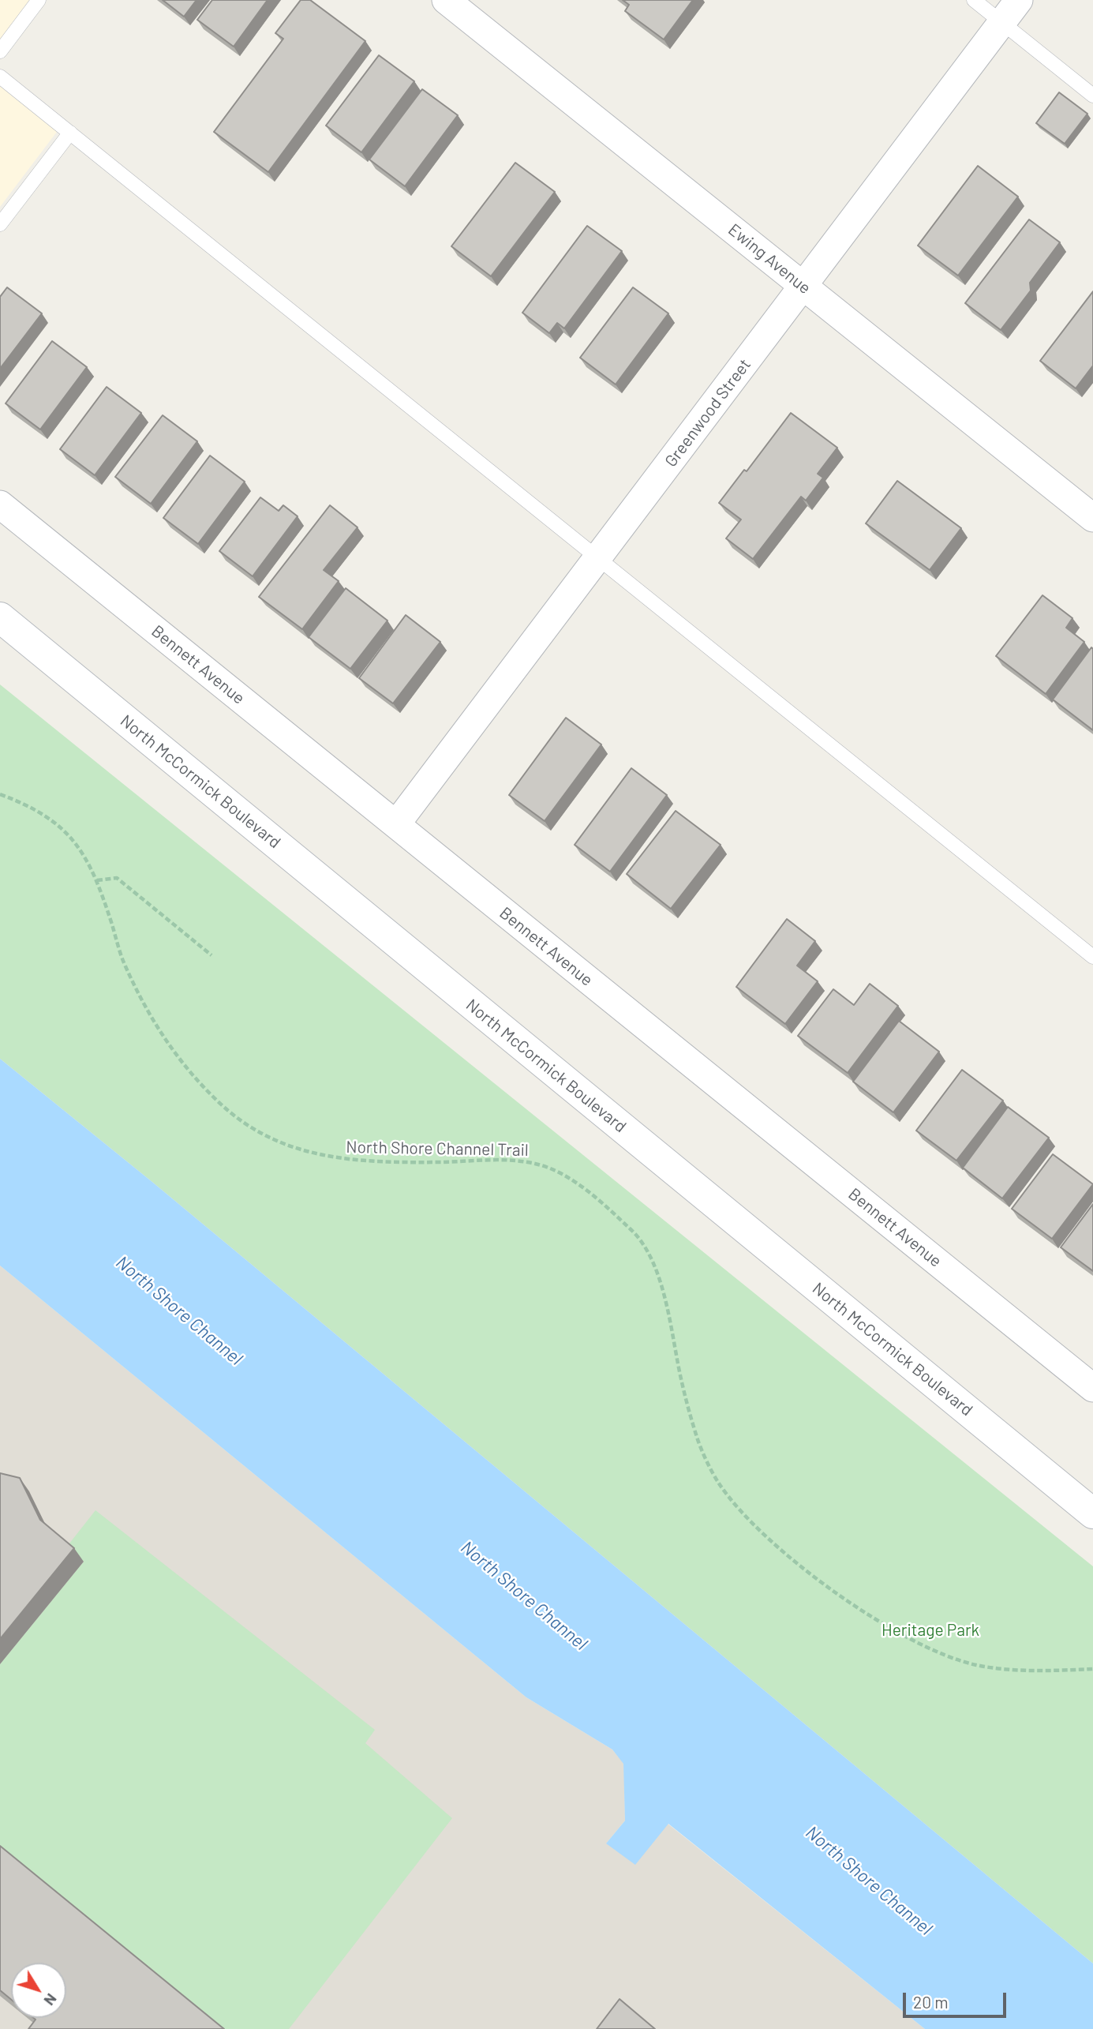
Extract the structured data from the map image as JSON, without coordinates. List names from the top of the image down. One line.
{"streets":{"main road":["North McCormick Boulevard"],"street":["Ewing Avenue","Greenwood Street","Bennett Avenue"],"path":["North Shore Channel Trail"]},"crossings":[["Ewing Avenue","Greenwood Street"],["Greenwood Street","Bennett Avenue"]],"water":["North Shore Channel"],"parks":["Heritage Park"],"scale_bar":"20 m","north":"bottom right"}
